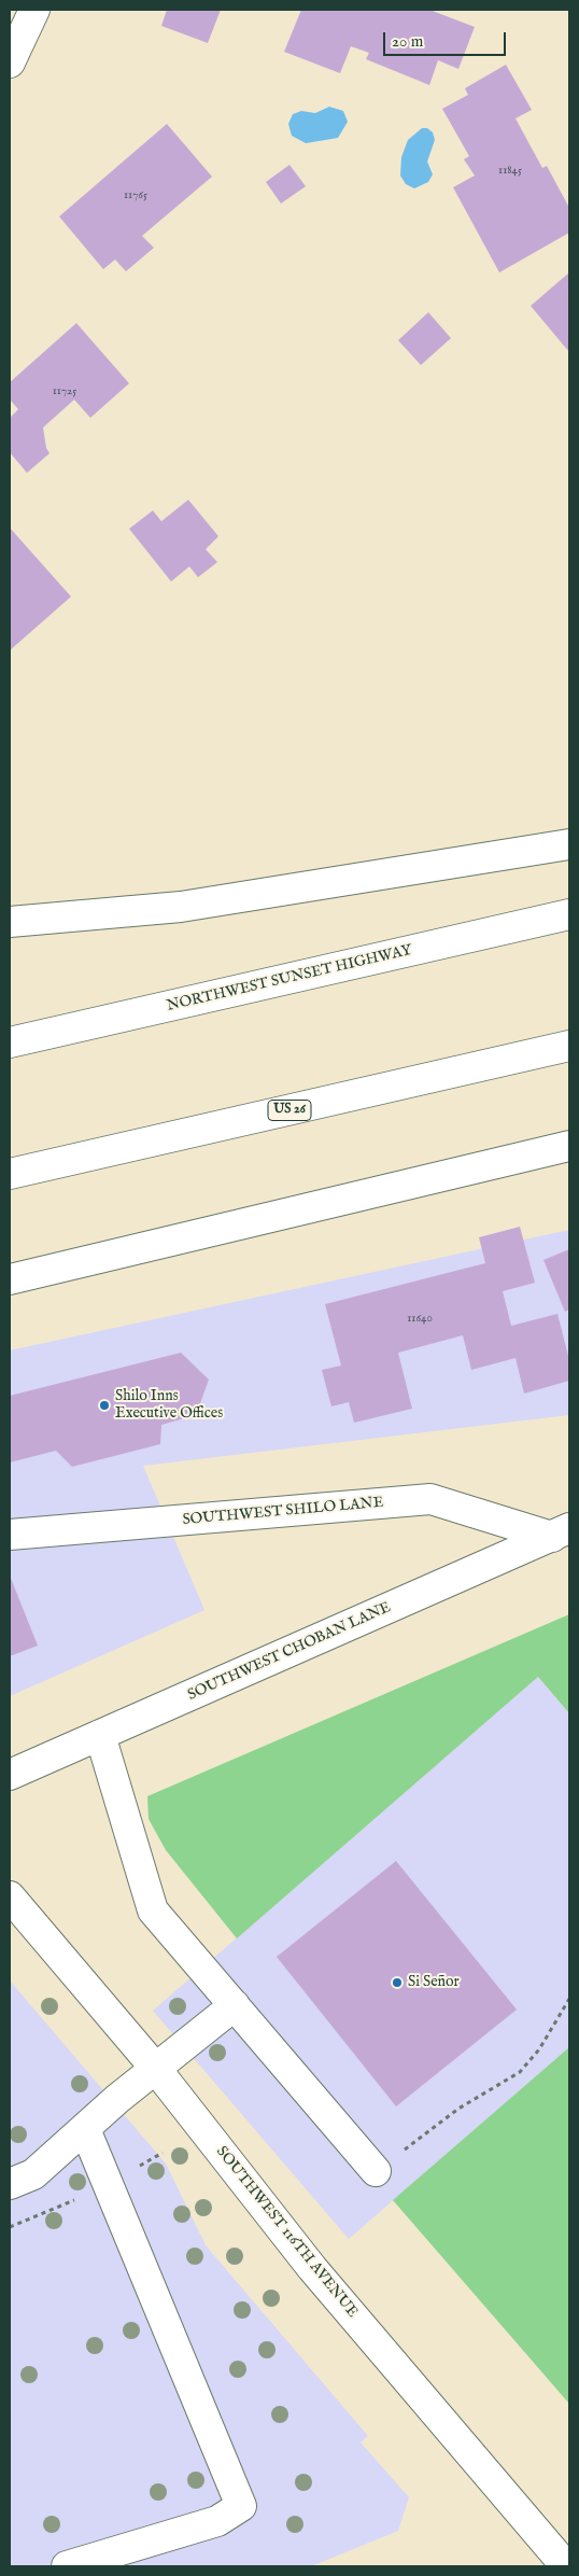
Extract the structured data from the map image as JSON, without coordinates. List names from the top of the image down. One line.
{"streets":{"main road":["NORTHWEST SUNSET HIGHWAY","US 26","SOUTHWEST SHILO LANE","SOUTHWEST CHOBAN LANE","SOUTHWEST 116TH AVENUE"]},"crossings":[["SOUTHWEST SHILO LANE","SOUTHWEST CHOBAN LANE"]],"places":["Shilo Inns Executive Offices","Si Señor"],"house_numbers":["11845","11765","11725","11640"],"scale_bar":"20 m"}
